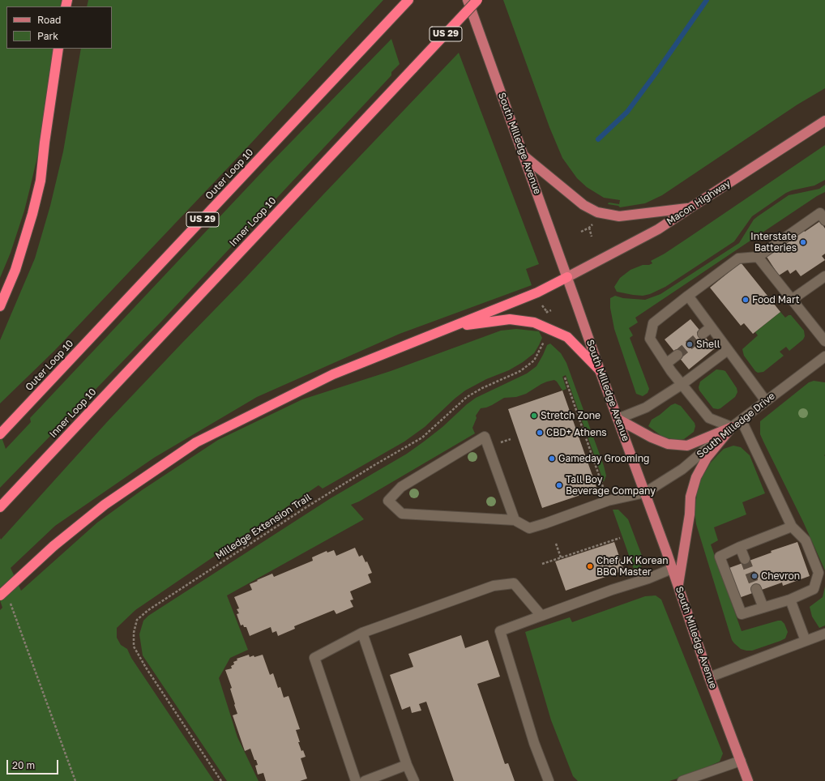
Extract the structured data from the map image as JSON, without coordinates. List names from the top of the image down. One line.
{"streets":{"highway":["US 29","Outer Loop 10","Inner Loop 10"],"main road":["South Milledge Avenue","Macon Highway"],"street":["South Milledge Drive"],"path":["Milledge Extension Trail"]},"crossings":[["South Milledge Avenue","Macon Highway"],["South Milledge Avenue","South Milledge Drive"]],"places":["Interstate Batteries","Food Mart","Shell","Stretch Zone","CBD+ Athens","Gameday Grooming","Tall Boy Beverage Company","Chef JK Korean BBQ Master","Chevron"],"legend":["Road","Park"],"scale_bar":"20 m"}
